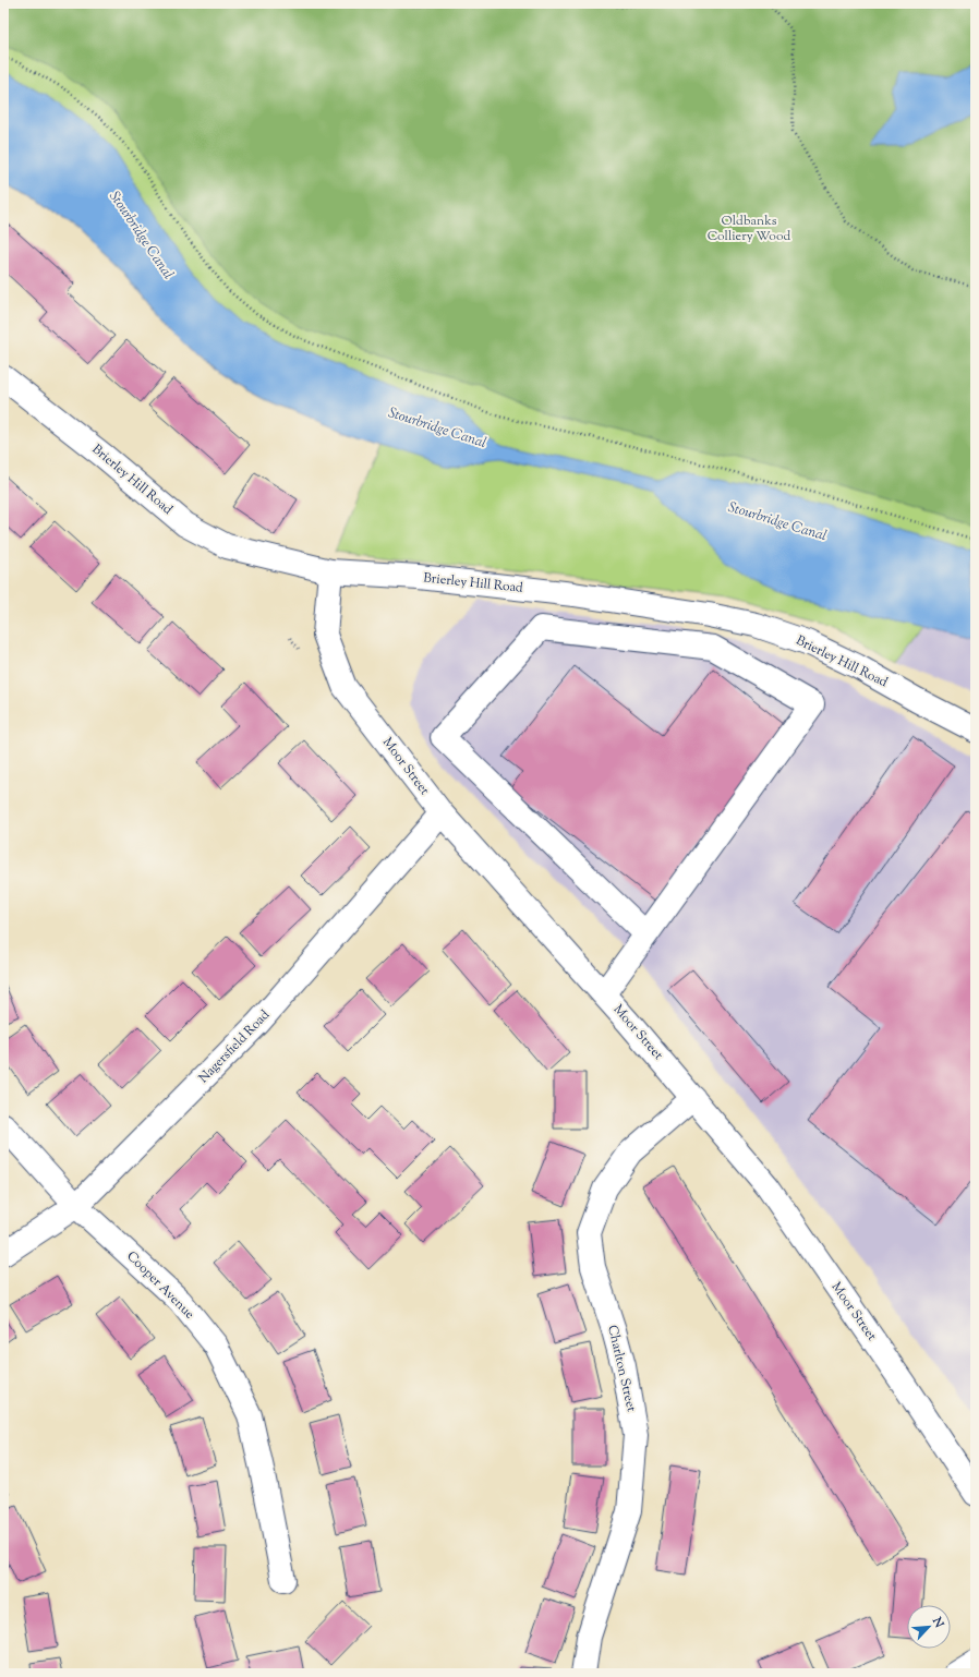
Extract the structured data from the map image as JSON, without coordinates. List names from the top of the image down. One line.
{"streets":{"street":["Brierley Hill Road","Moor Street","Nagersfield Road","Cooper Avenue","Charlton Street"]},"crossings":[["Brierley Hill Road","Moor Street"],["Moor Street","Nagersfield Road"],["Moor Street","Charlton Street"],["Nagersfield Road","Cooper Avenue"]],"water":["Stourbridge Canal"],"parks":["Oldbanks Colliery Wood"],"north":"top right"}
